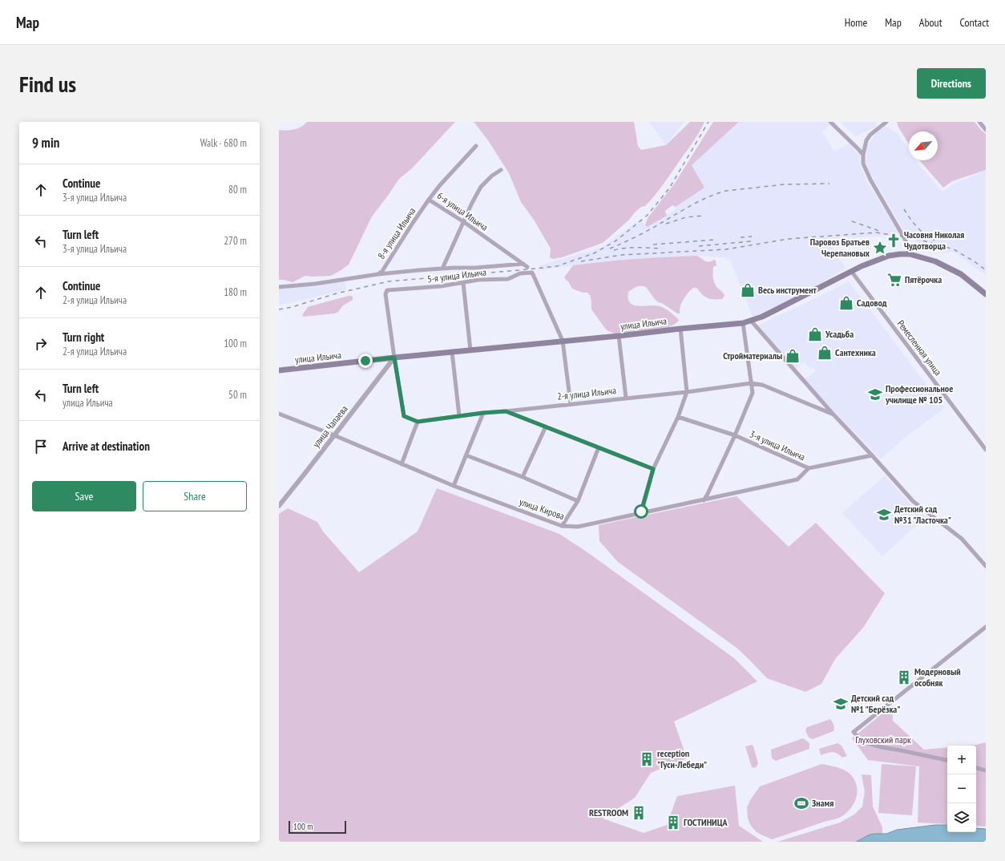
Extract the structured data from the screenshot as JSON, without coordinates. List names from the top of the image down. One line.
{"streets":{"main road":["улица Ильича"],"street":["6-я улица Ильича","8-я улица Ильича","5-я улица Ильича","Ремесленная улица","2-я улица Ильича","улица Чапаева","3-я улица Ильича","улица Кирова"]},"crossings":[["6-я улица Ильича","8-я улица Ильича"],["5-я улица Ильича","улица Ильича"],["5-я улица Ильича","улица Чапаева"],["улица Ильича","Ремесленная улица"],["улица Ильича","улица Чапаева"],["2-я улица Ильича","3-я улица Ильича"],["улица Чапаева","улица Кирова"],["3-я улица Ильича","улица Кирова"]],"parks":["Глуховский парк"],"places":{"church":["Часовня Николая Чудотворца"],"place":["Паровоз Братьев Черепановых"],"supermarket":["Пятёрочка"],"shop":["Весь инструмент","Садовод","Усадьба","Сантехника","Стройматериалы"],"school or university":["Профессиональное училище № 105","Детский сад №31 \"Ласточка\"","Детский сад №1 \"Берёзка\""],"building":["Модерновый особняк","reception \"Гуси-Лебеди\"","RESTROOM","ГОСТИНИЦА"],"sports":["Знамя"]},"scale_bar":"100 m","north":"bottom left","page":{"header":"Map","nav":["Home","Map","About","Contact"],"buttons":["Directions",["Save","Share"]],"title":"Find us","heading":["9 min","Walk · 680 m"],"list":[["Continue","3-я улица Ильича","80 m"],["Turn left","3-я улица Ильича","270 m"],["Continue","2-я улица Ильича","180 m"],["Turn right","2-я улица Ильича","100 m"],["Turn left","улица Ильича","50 m"],"Arrive at destination"],"map_buttons":["+","−"],"scale":"100 m"}}
